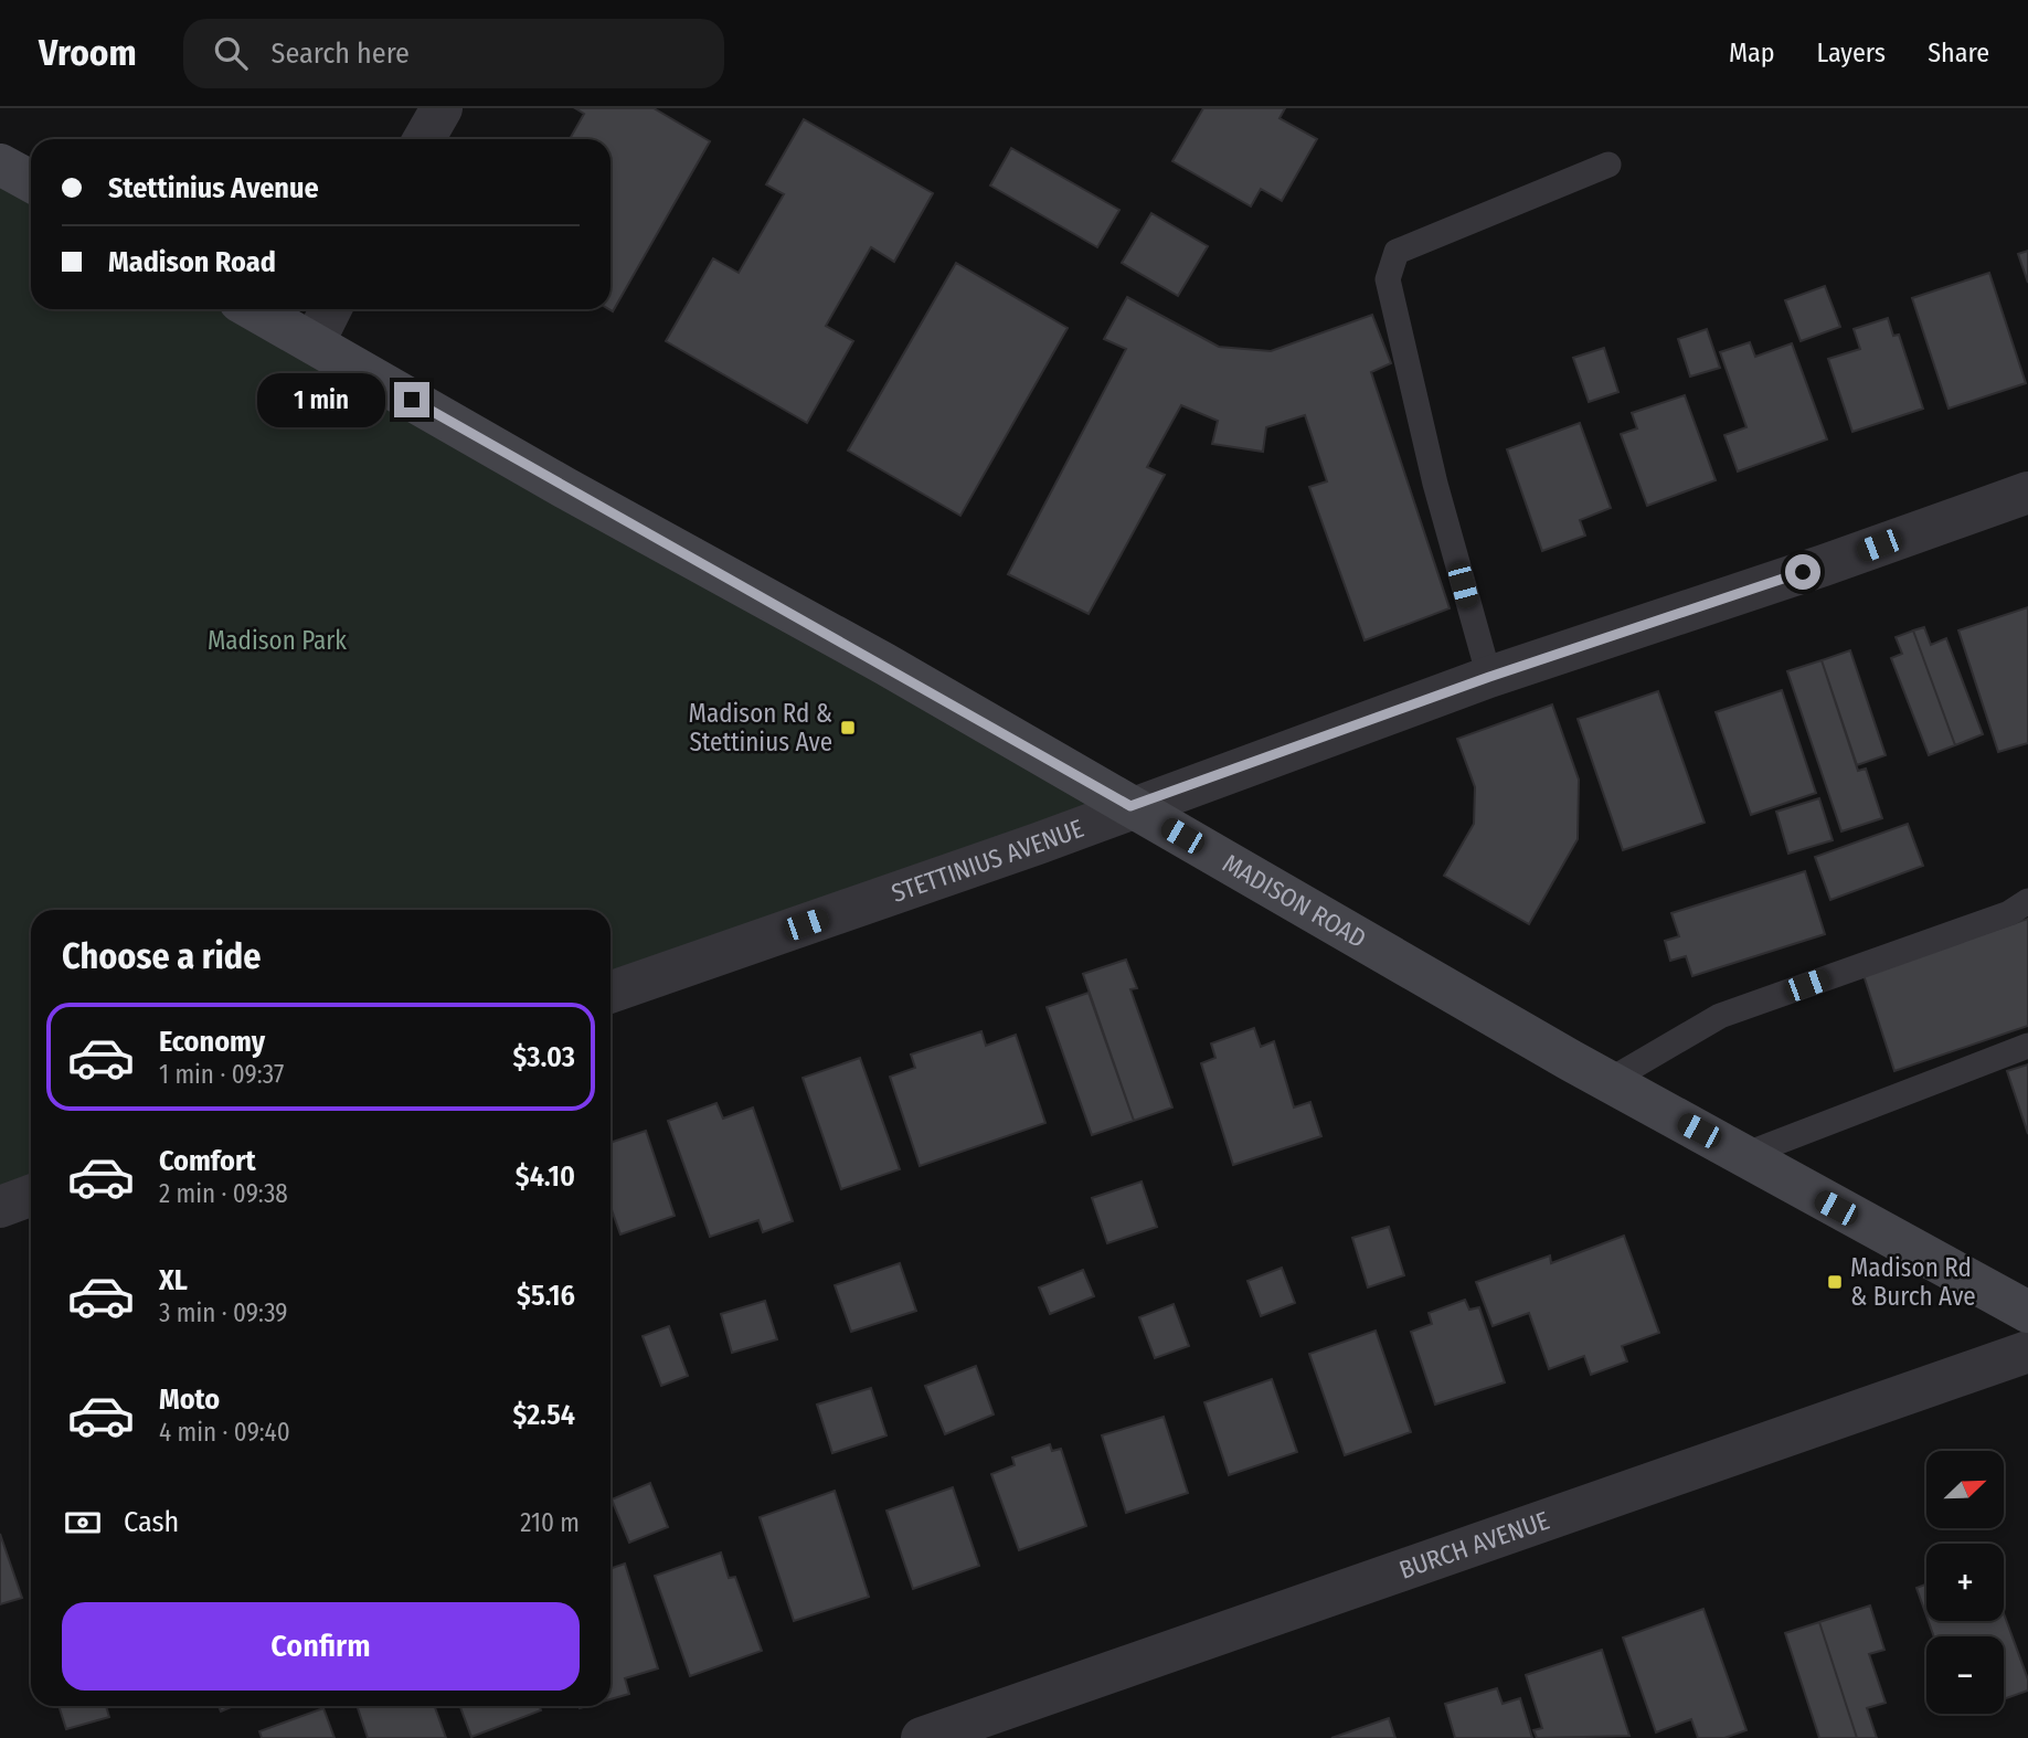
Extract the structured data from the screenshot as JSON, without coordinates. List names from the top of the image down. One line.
{"streets":{"main road":["MADISON ROAD"],"street":["STETTINIUS AVENUE","BURCH AVENUE"]},"crossings":[["STETTINIUS AVENUE","MADISON ROAD"]],"parks":["Madison Park"],"places":{"transit":["Madison Rd & Stettinius Ave","Madison Rd & Burch Ave"]},"north":"top right","page":{"header":"Vroom","search":"Search here","nav":["Map","Layers","Share"],"banner":["Stettinius Avenue","Madison Road"],"bubble":"1 min","heading":"Choose a ride","list":[{"name":"Economy","note":"1 min · 09:37","value":"$3.03"},{"name":"Comfort","note":"2 min · 09:38","value":"$4.10"},{"name":"XL","note":"3 min · 09:39","value":"$5.16"},{"name":"Moto","note":"4 min · 09:40","value":"$2.54"}],"map_buttons":["+","−"],"pay":["Cash","210 m"],"buttons":"Confirm"}}
